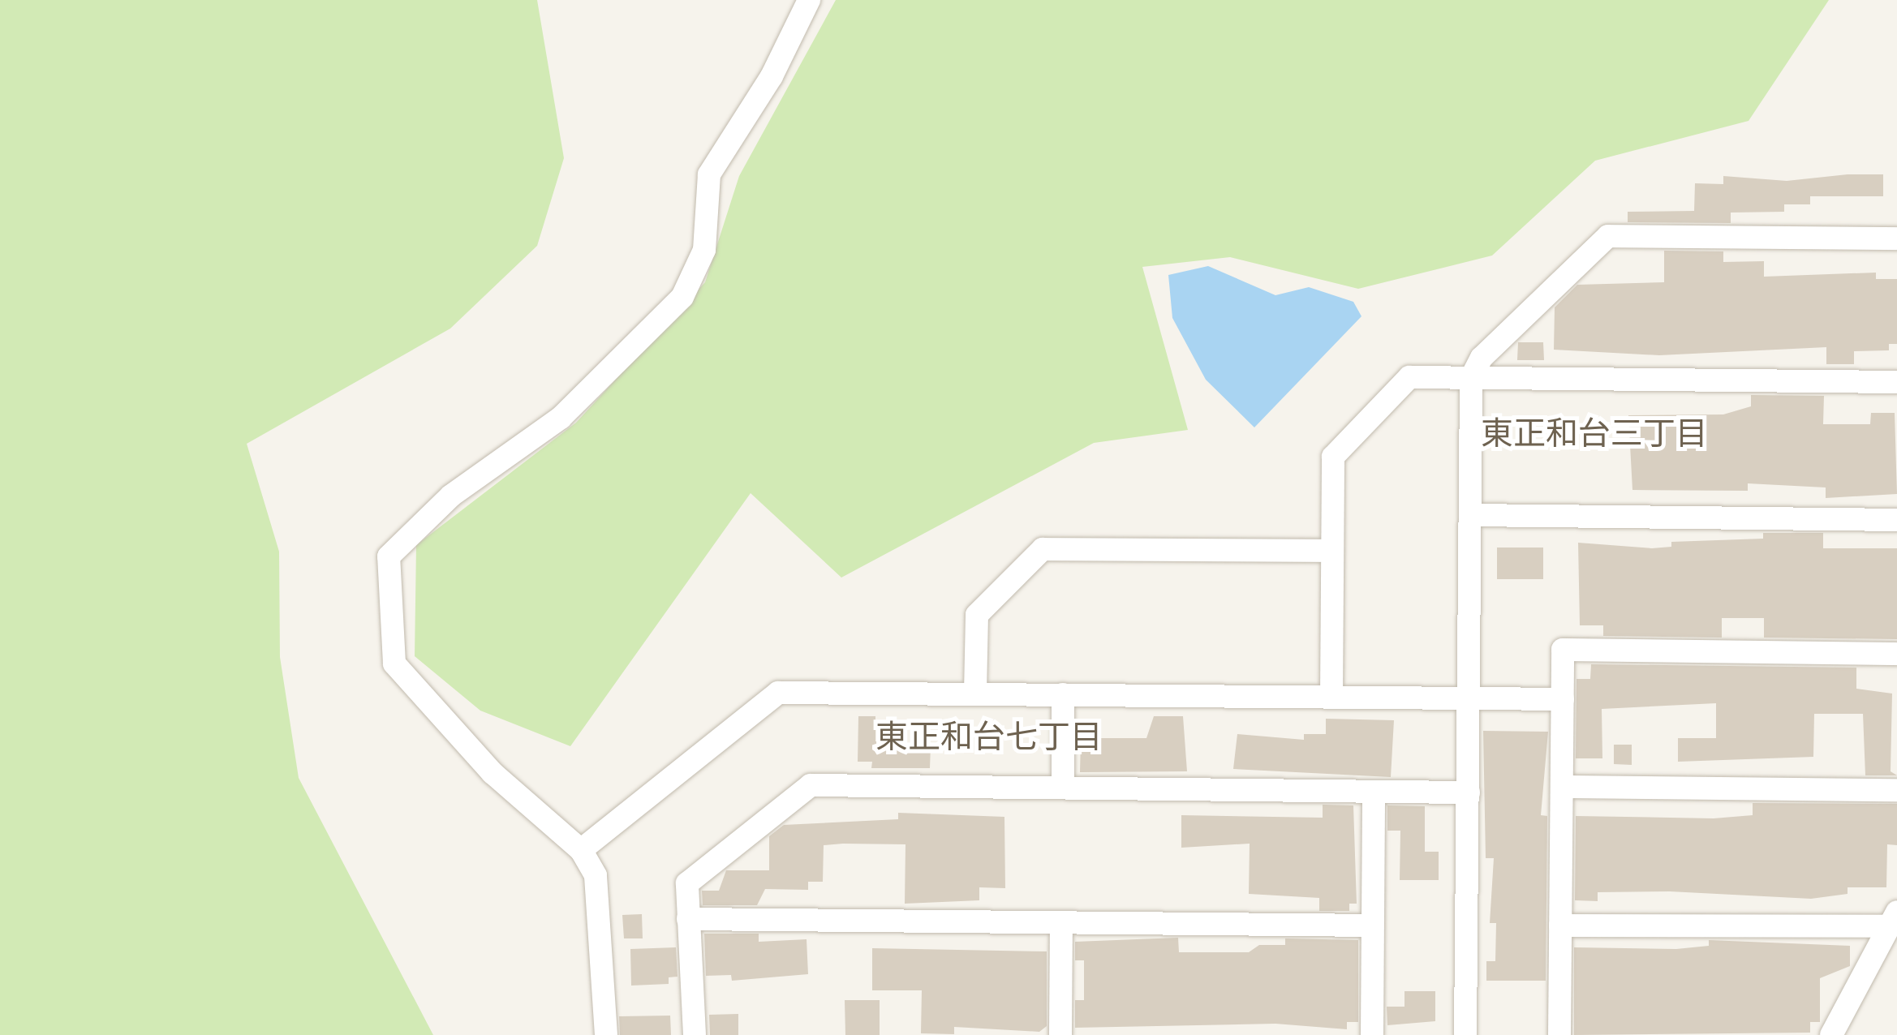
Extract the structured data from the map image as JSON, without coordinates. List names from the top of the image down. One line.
{"districts":["東正和台三丁目","東正和台七丁目"]}
